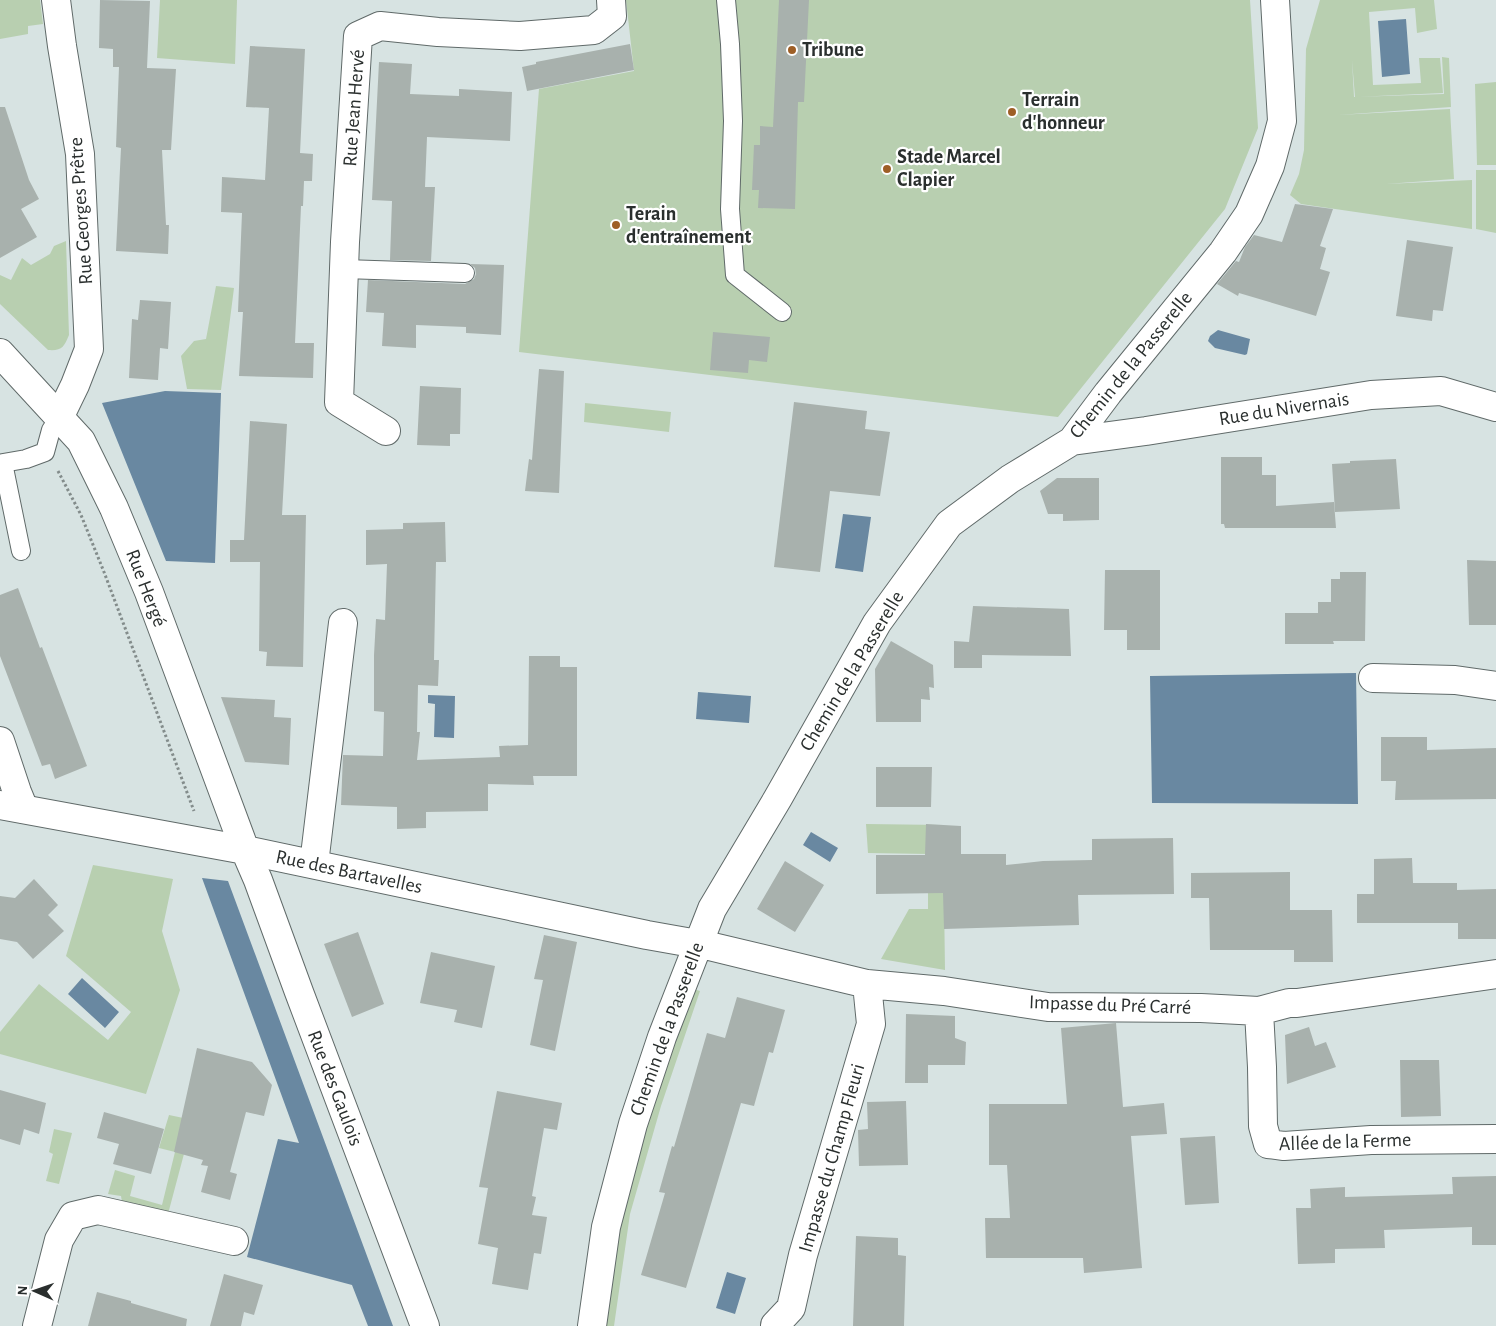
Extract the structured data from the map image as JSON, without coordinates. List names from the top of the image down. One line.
{"streets":{"street":["Rue Jean Hervé","Rue Georges Prêtre","Chemin de la Passerelle","Rue du Nivernais","Rue Hergé","Rue des Bartavelles","Impasse du Pré Carré","Rue des Gaulois","Allée de la Ferme","Impasse du Champ Fleuri"]},"crossings":[["Rue Georges Prêtre","Rue Hergé"],["Chemin de la Passerelle","Rue du Nivernais"],["Chemin de la Passerelle","Rue des Bartavelles"],["Chemin de la Passerelle","Impasse du Pré Carré"],["Rue Hergé","Rue des Bartavelles"],["Rue Hergé","Rue des Gaulois"],["Rue des Bartavelles","Impasse du Pré Carré"],["Rue des Bartavelles","Rue des Gaulois"],["Impasse du Pré Carré","Allée de la Ferme"],["Impasse du Pré Carré","Impasse du Champ Fleuri"]],"places":["Tribune","Terrain d'honneur","Stade Marcel Clapier","Terain d'entraînement"],"north":"left"}
